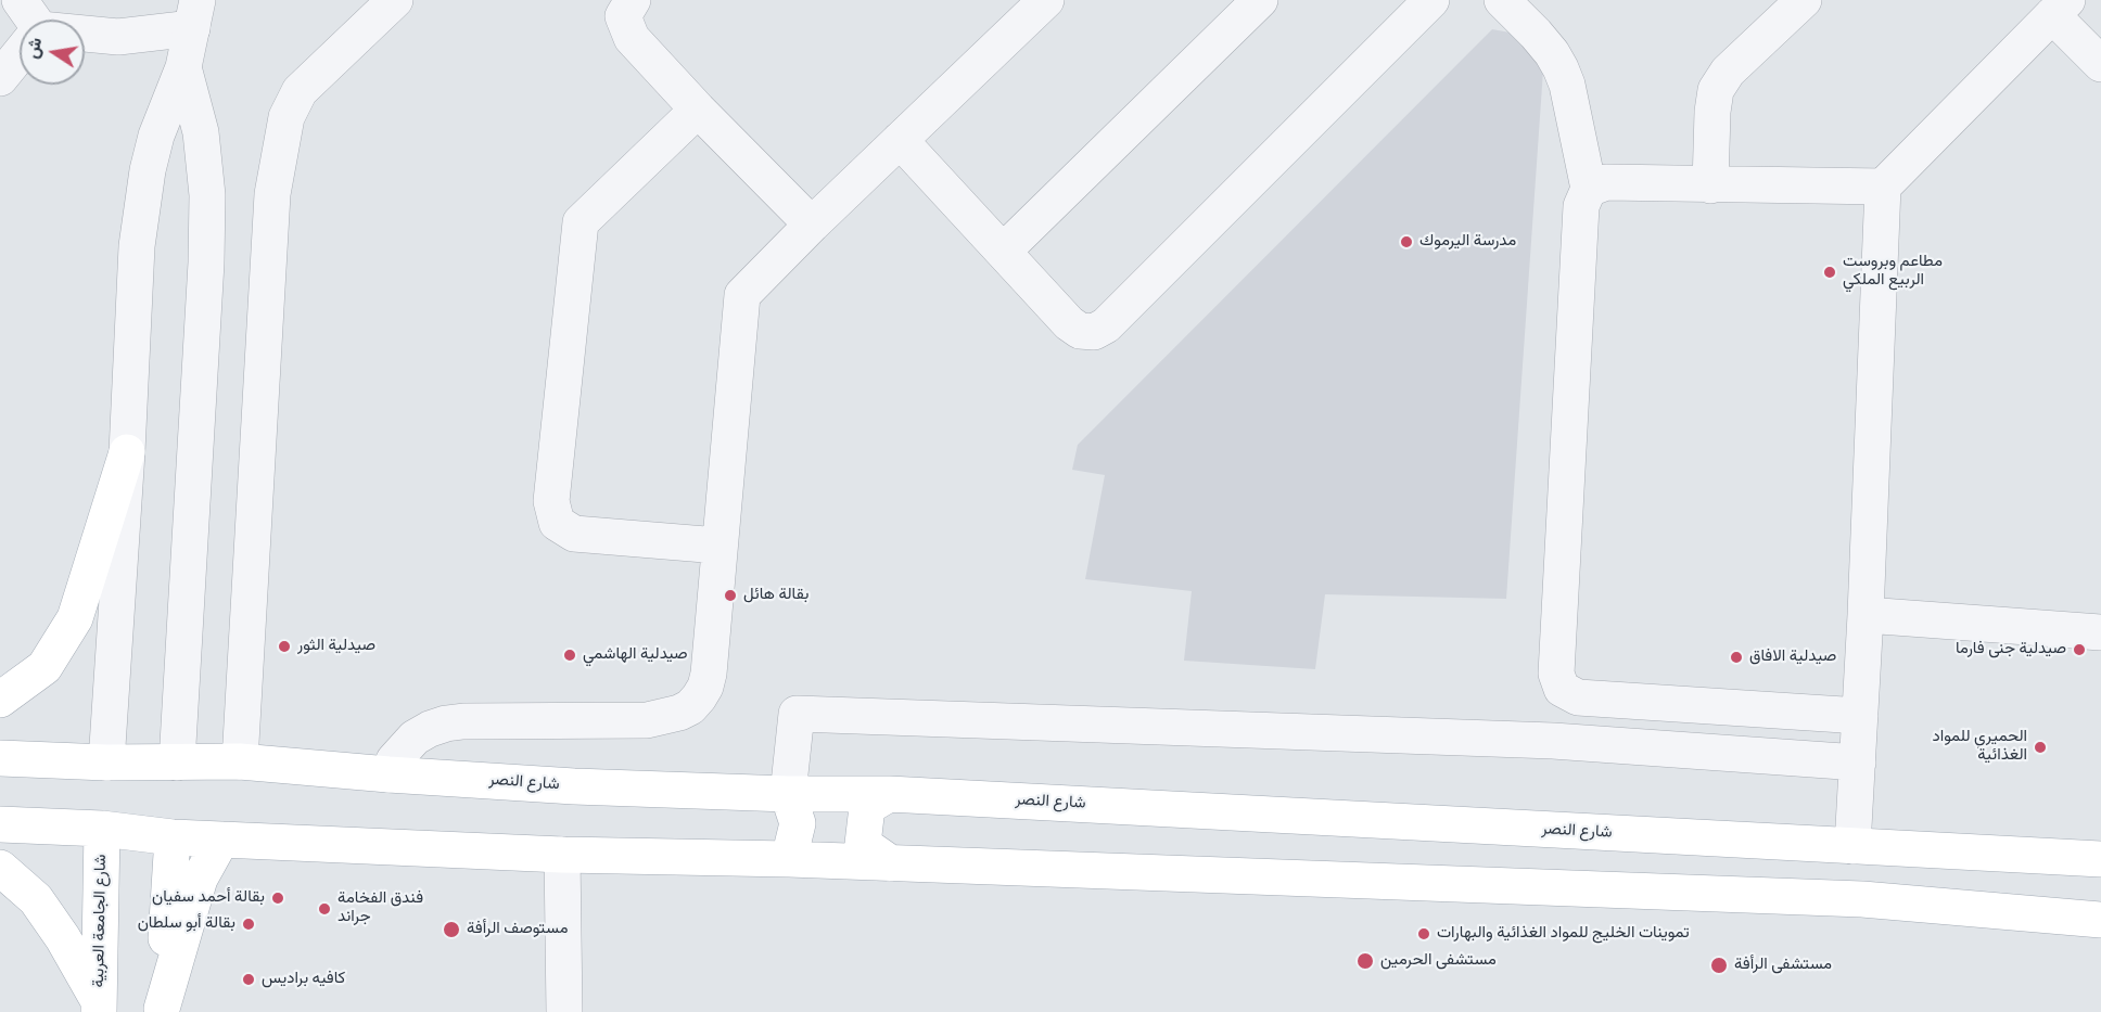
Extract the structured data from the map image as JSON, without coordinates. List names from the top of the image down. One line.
{"streets":{"main road":["شارع النصر","شارع الجامعة العربية"]},"places":["مدرسة اليرموك","مطاعم وبروست الربيع الملكي","بقالة هائل","صيدلية الثور","صيدلية جنى فارما","صيدلية الهاشمي","صيدلية الافاق","الحميري للمواد الغذائية","بقالة أحمد سفيان","فندق الفخامة جراند","بقالة أبو سلطان","مستوصف الرأفة","تموينات الخليج للمواد الغذائية والبهارات","مستشفى الحرمين","مستشفى الرأفة","كافيه براديس"],"north":"left"}
